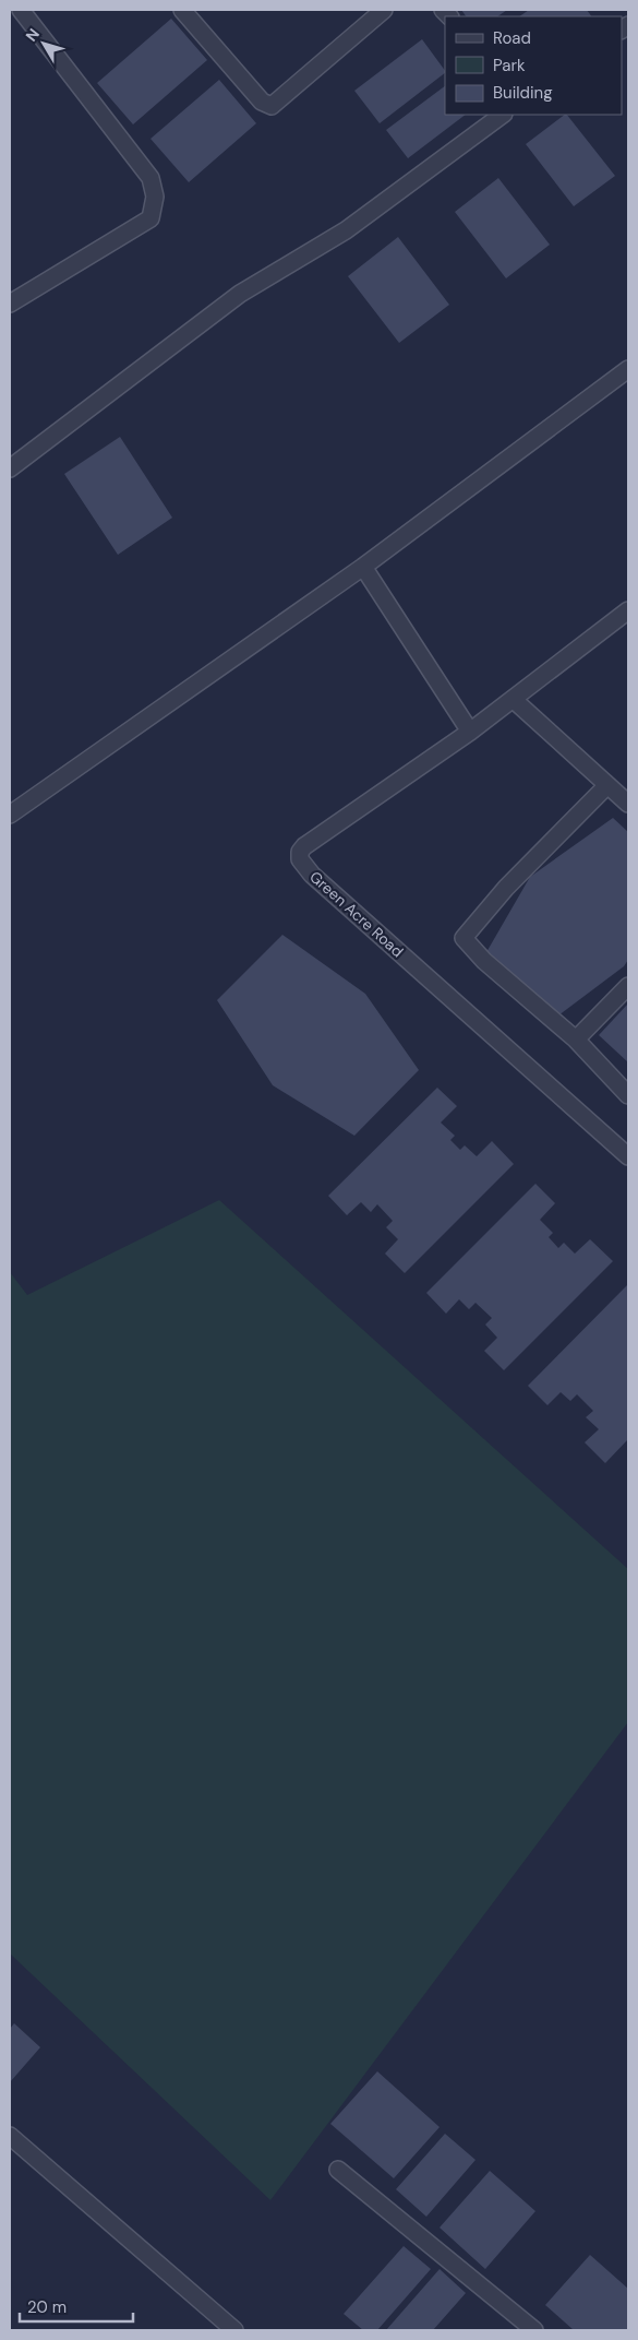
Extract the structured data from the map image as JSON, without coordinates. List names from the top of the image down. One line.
{"streets":{"street":["Green Acre Road"]},"legend":["Road","Park","Building"],"scale_bar":"20 m","north":"top left"}
